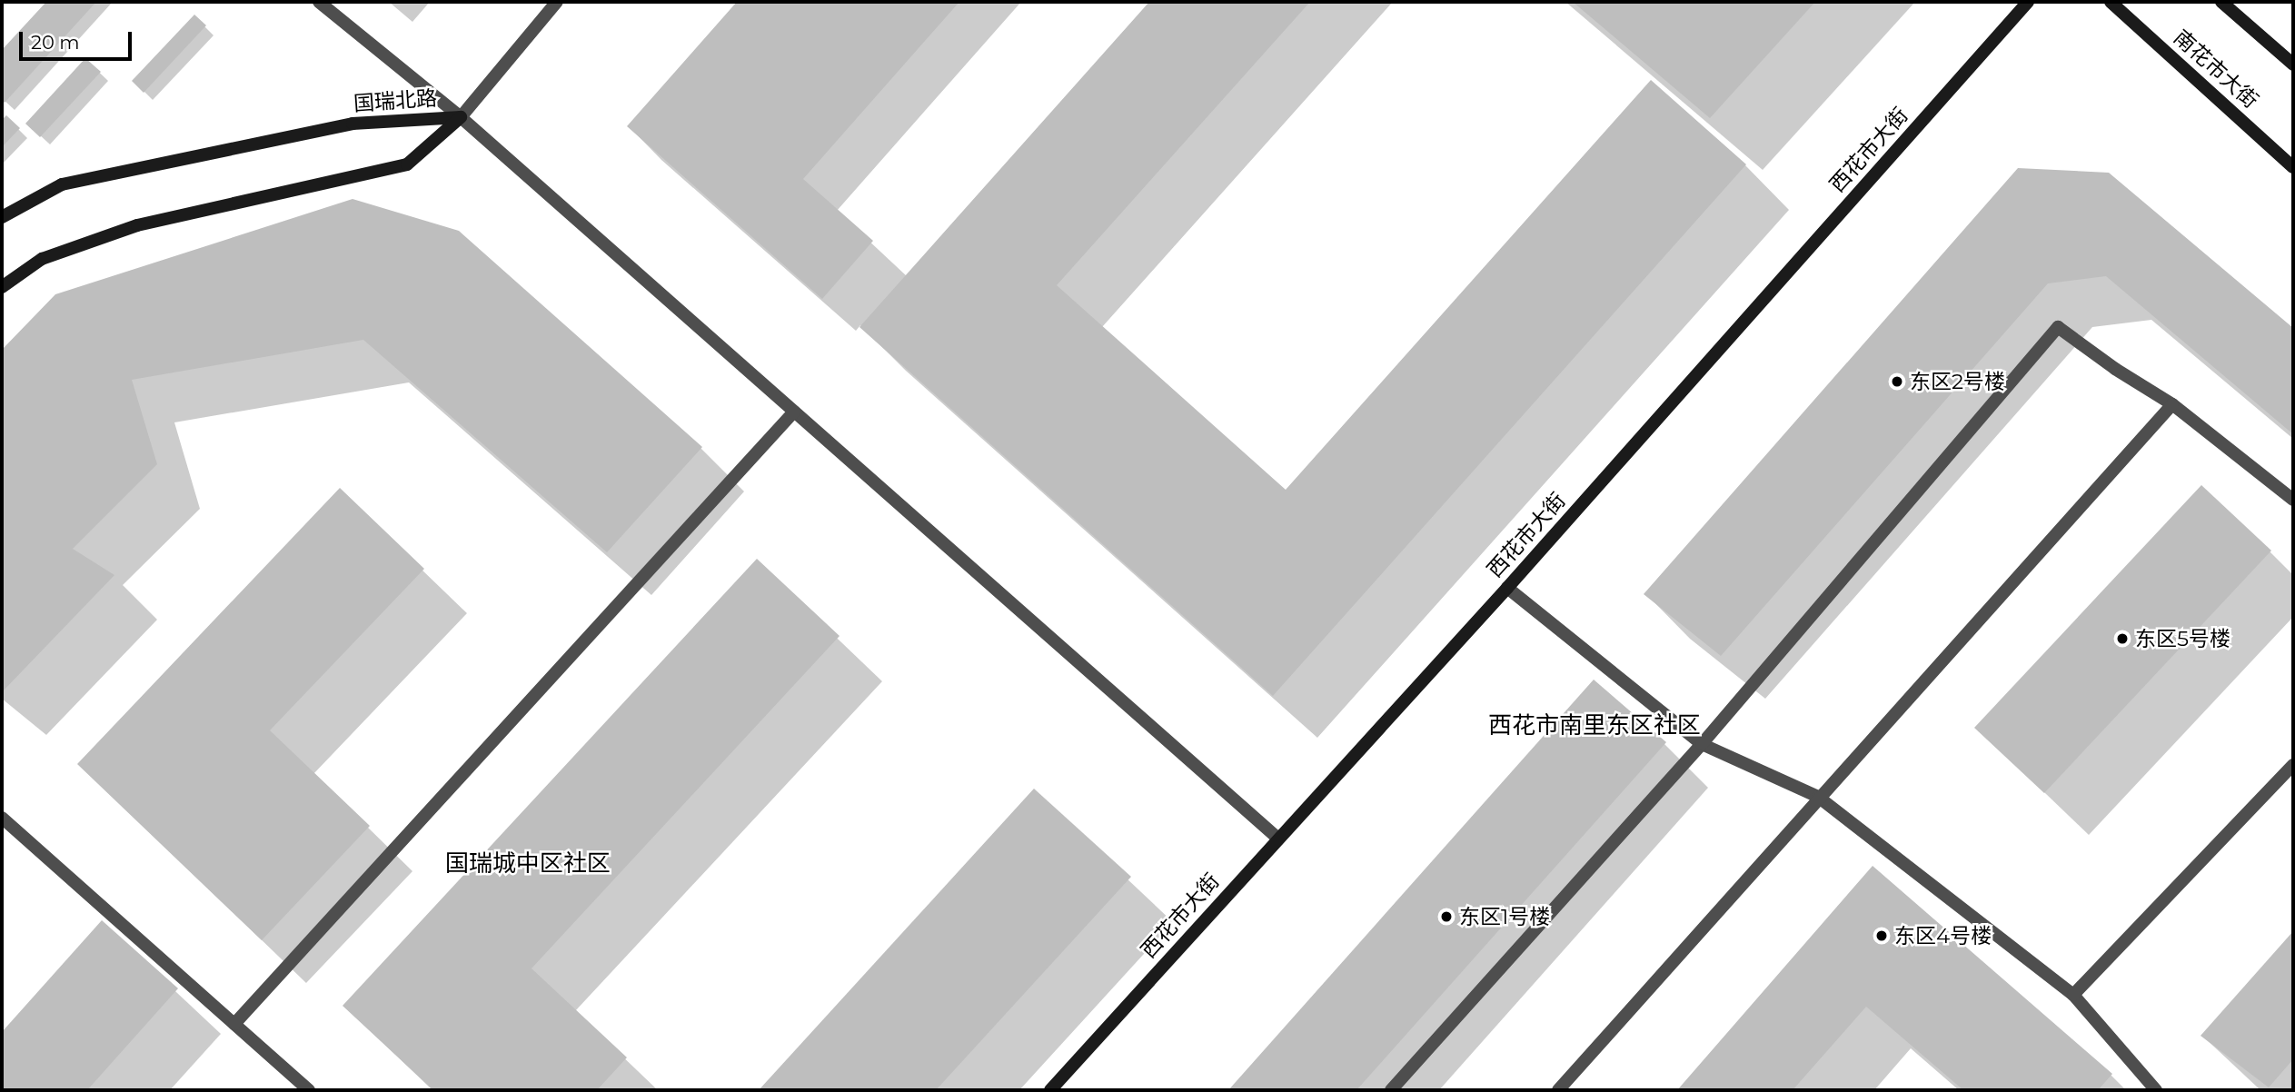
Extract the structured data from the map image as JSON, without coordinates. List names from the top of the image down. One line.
{"streets":{"street":["南花市大街","国瑞北路","西花市大街"]},"districts":["西花市南里东区社区","国瑞城中区社区"],"places":["东区2号楼","东区5号楼","东区1号楼","东区4号楼"],"scale_bar":"20 m"}
